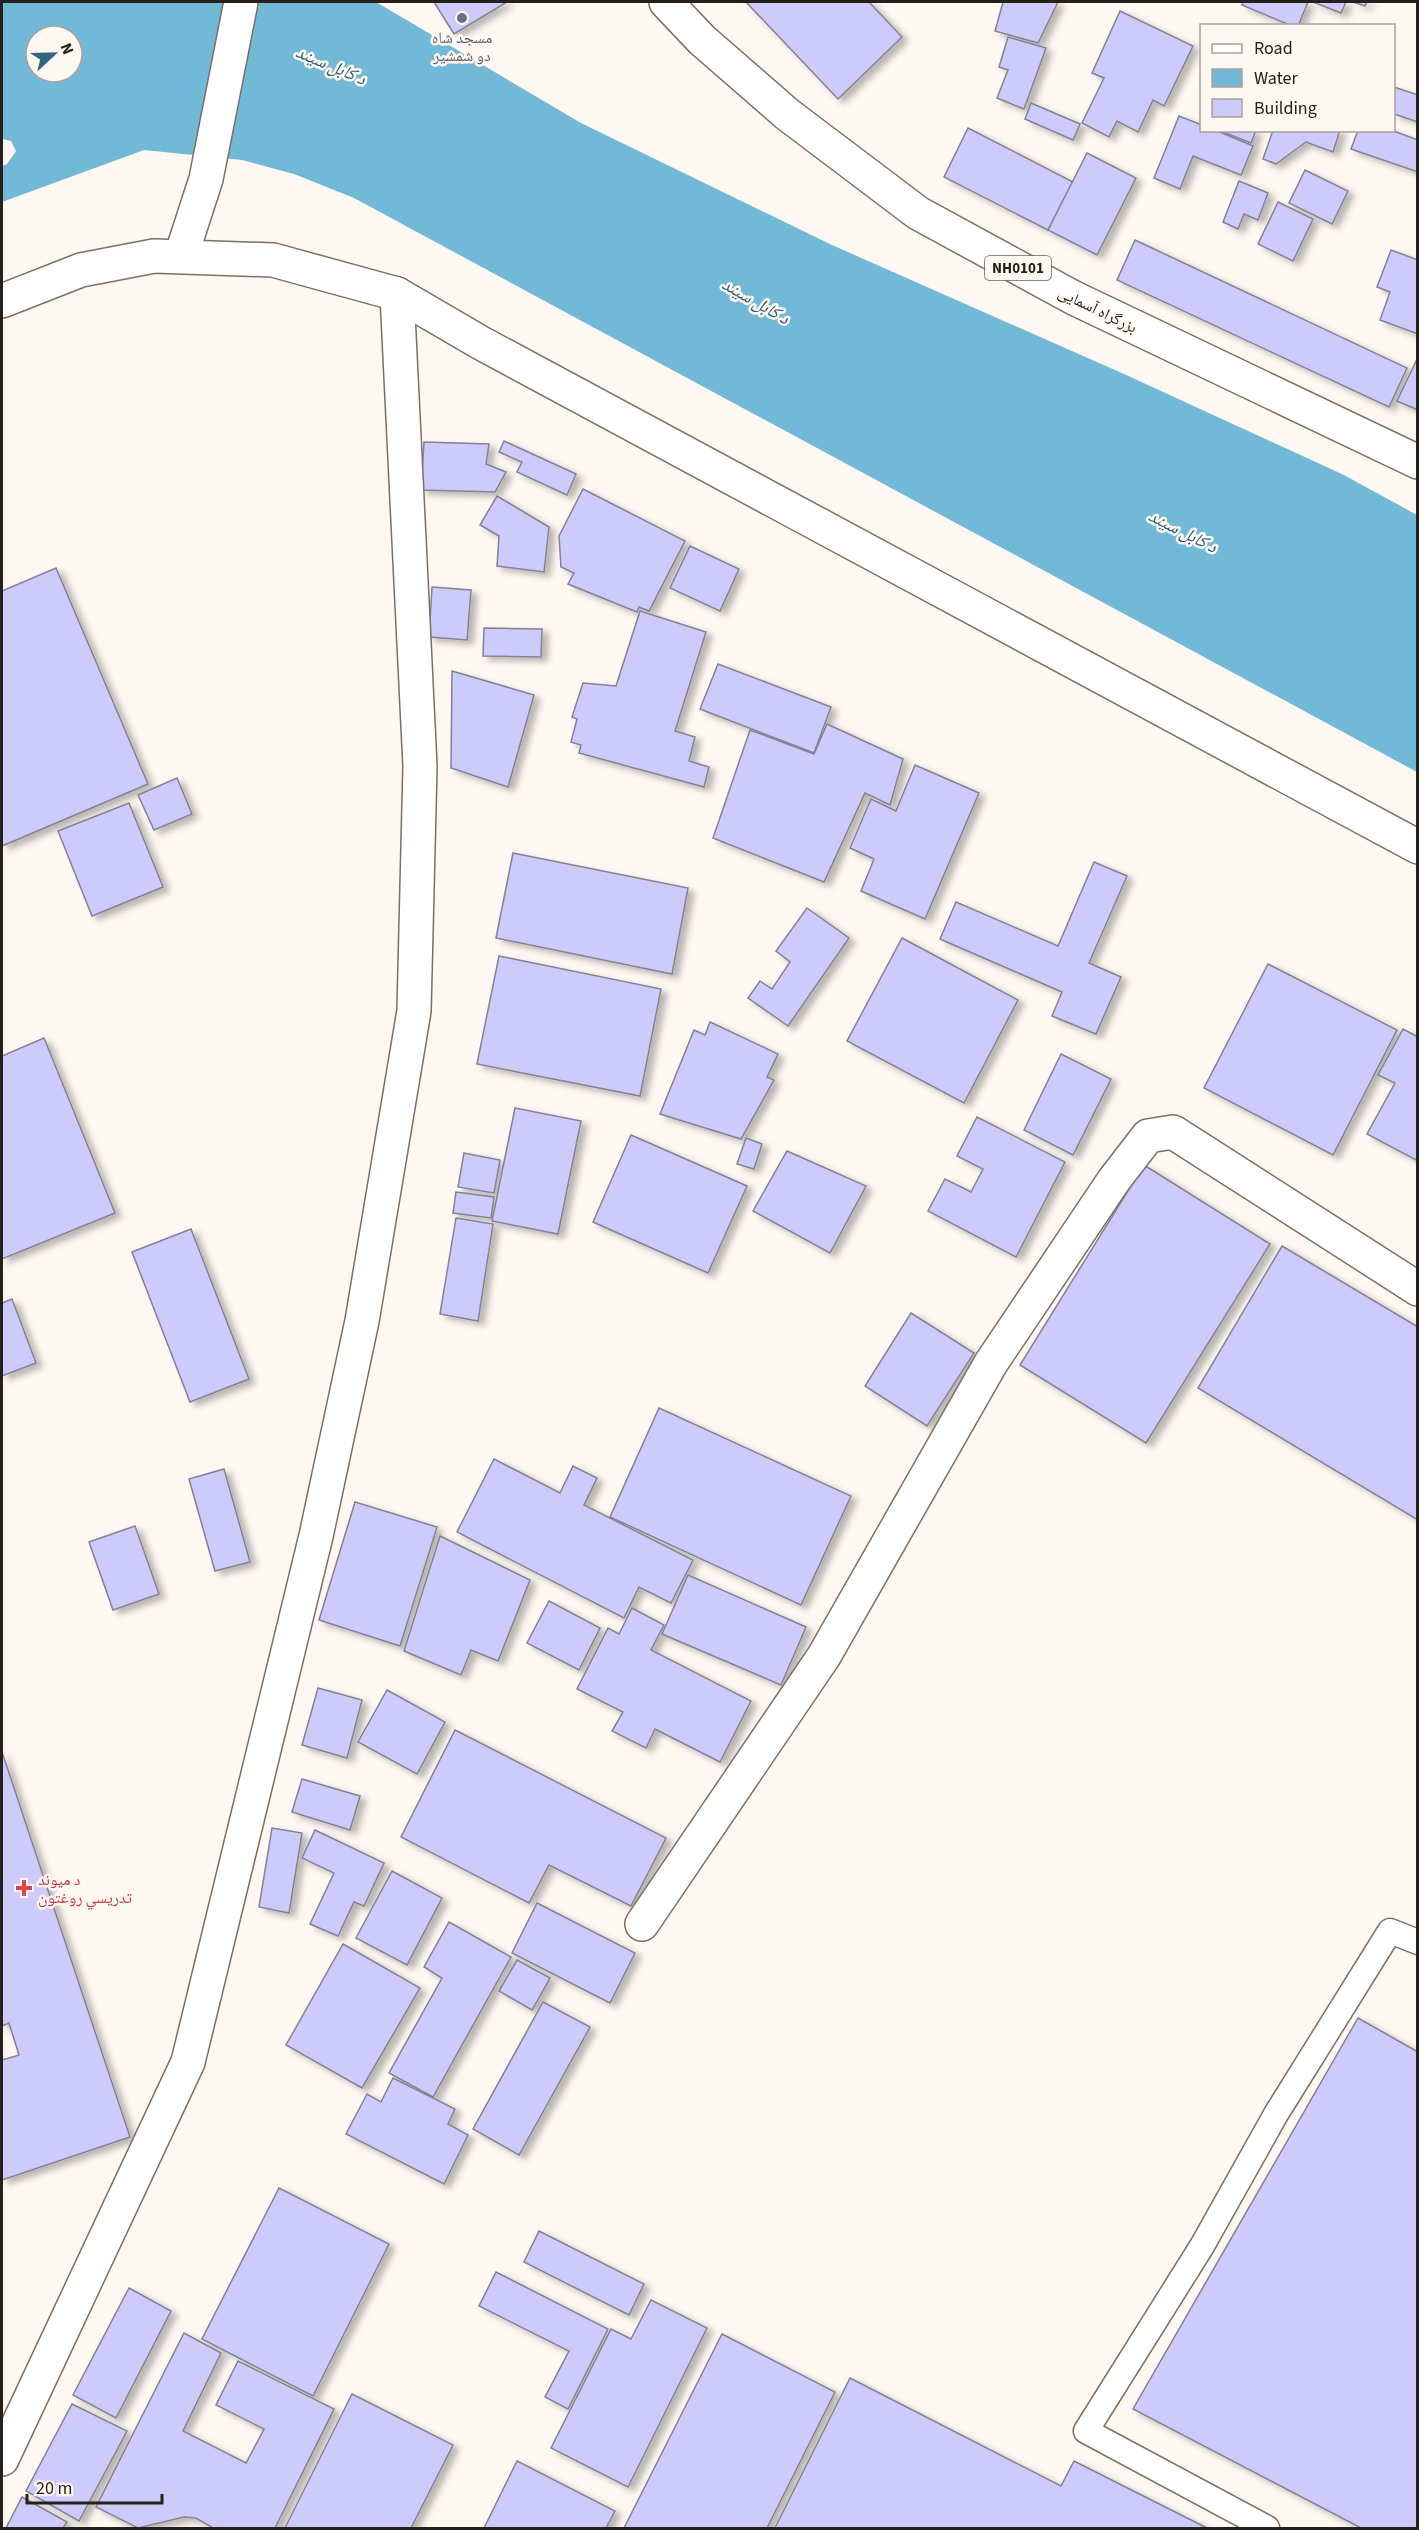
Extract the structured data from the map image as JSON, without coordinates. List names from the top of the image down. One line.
{"streets":{"main road":["NH0101","بزرگراه آسمایی"]},"water":["د کابل سيند"],"places":{"other":["مسجد شاه دو شمشیر"],"health":["د میوند تدریسي روغتون"]},"legend":["Road","Water","Building"],"scale_bar":"20 m","north":"right"}
